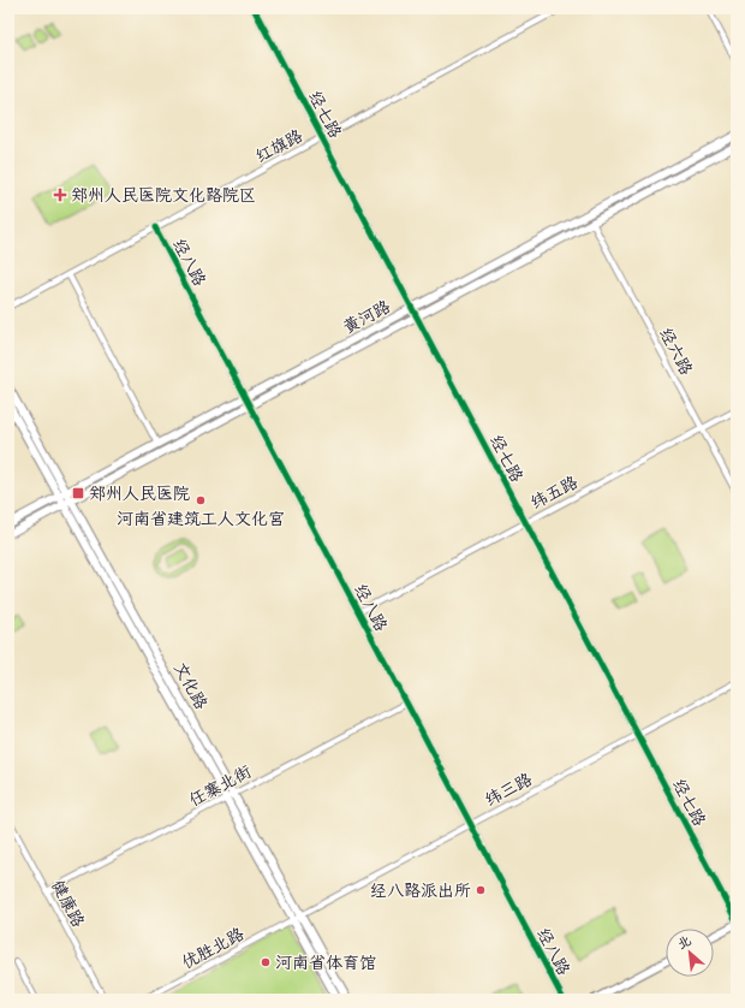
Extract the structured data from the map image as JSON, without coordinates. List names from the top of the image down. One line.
{"streets":{"main road":["黄河路","文化路"],"street":["经七路","红旗路","经八路","经六路","纬五路","任寨北街","纬三路","健康路","优胜北路"]},"crossings":[["经七路","红旗路"],["经七路","黄河路"],["经七路","纬五路"],["经七路","纬三路"],["红旗路","经八路"],["经八路","黄河路"],["经八路","纬五路"],["经八路","任寨北街"],["经八路","纬三路"],["黄河路","经六路"],["黄河路","文化路"],["经六路","纬五路"],["文化路","任寨北街"],["文化路","纬三路"],["文化路","优胜北路"],["任寨北街","健康路"],["纬三路","优胜北路"]],"places":{"health":["郑州人民医院文化路院区"],"transit":["郑州人民医院"],"other":["河南省建筑工人文化宫","经八路派出所","河南省体育馆"]},"north":"top left"}
